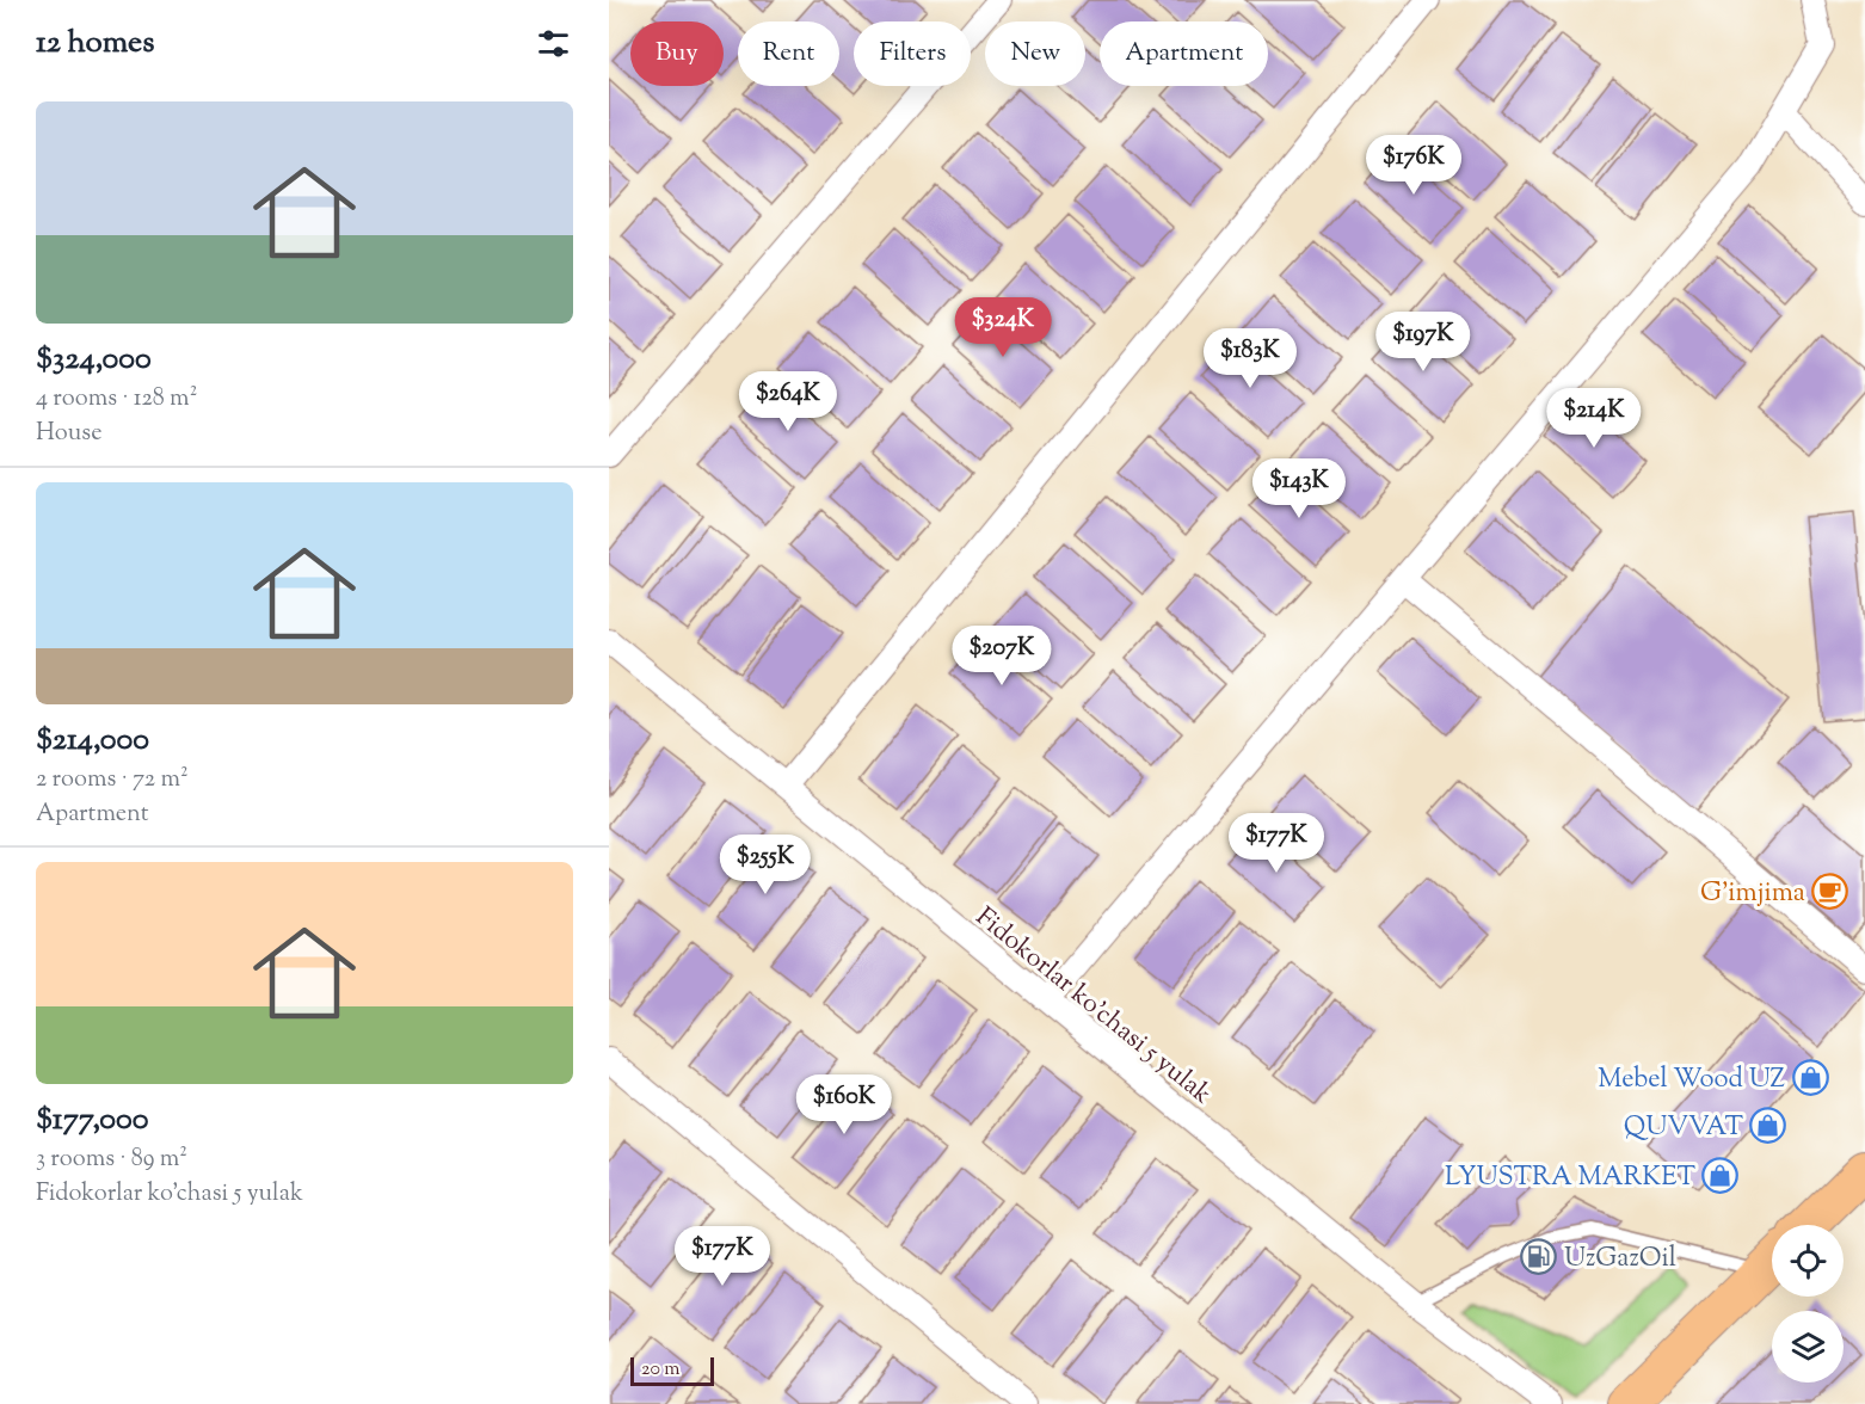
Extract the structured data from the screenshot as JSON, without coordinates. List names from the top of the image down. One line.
{"streets":{"street":["Fidokorlar ko'chasi 5 yulak"]},"places":{"cafe":["G'imjima"],"shop":["Mebel Wood UZ","QUVVAT","LYUSTRA MARKET"],"fuel station":["UzGazOil"]},"scale_bar":"20 m","page":{"heading":"12 homes","chip":["Buy","Rent","Filters","New","Apartment"],"list":[{"name":"$324,000","note":"4 rooms · 128 m² · House"},{"name":"$214,000","note":"2 rooms · 72 m² · Apartment"},{"name":"$177,000","note":"3 rooms · 89 m² · Fidokorlar ko'chasi 5 yulak"}],"price":["$176K","$324K","$197K","$183K","$264K","$214K","$143K","$207K","$177K","$255K","$160K","$177K"],"scale":"20 m"}}
